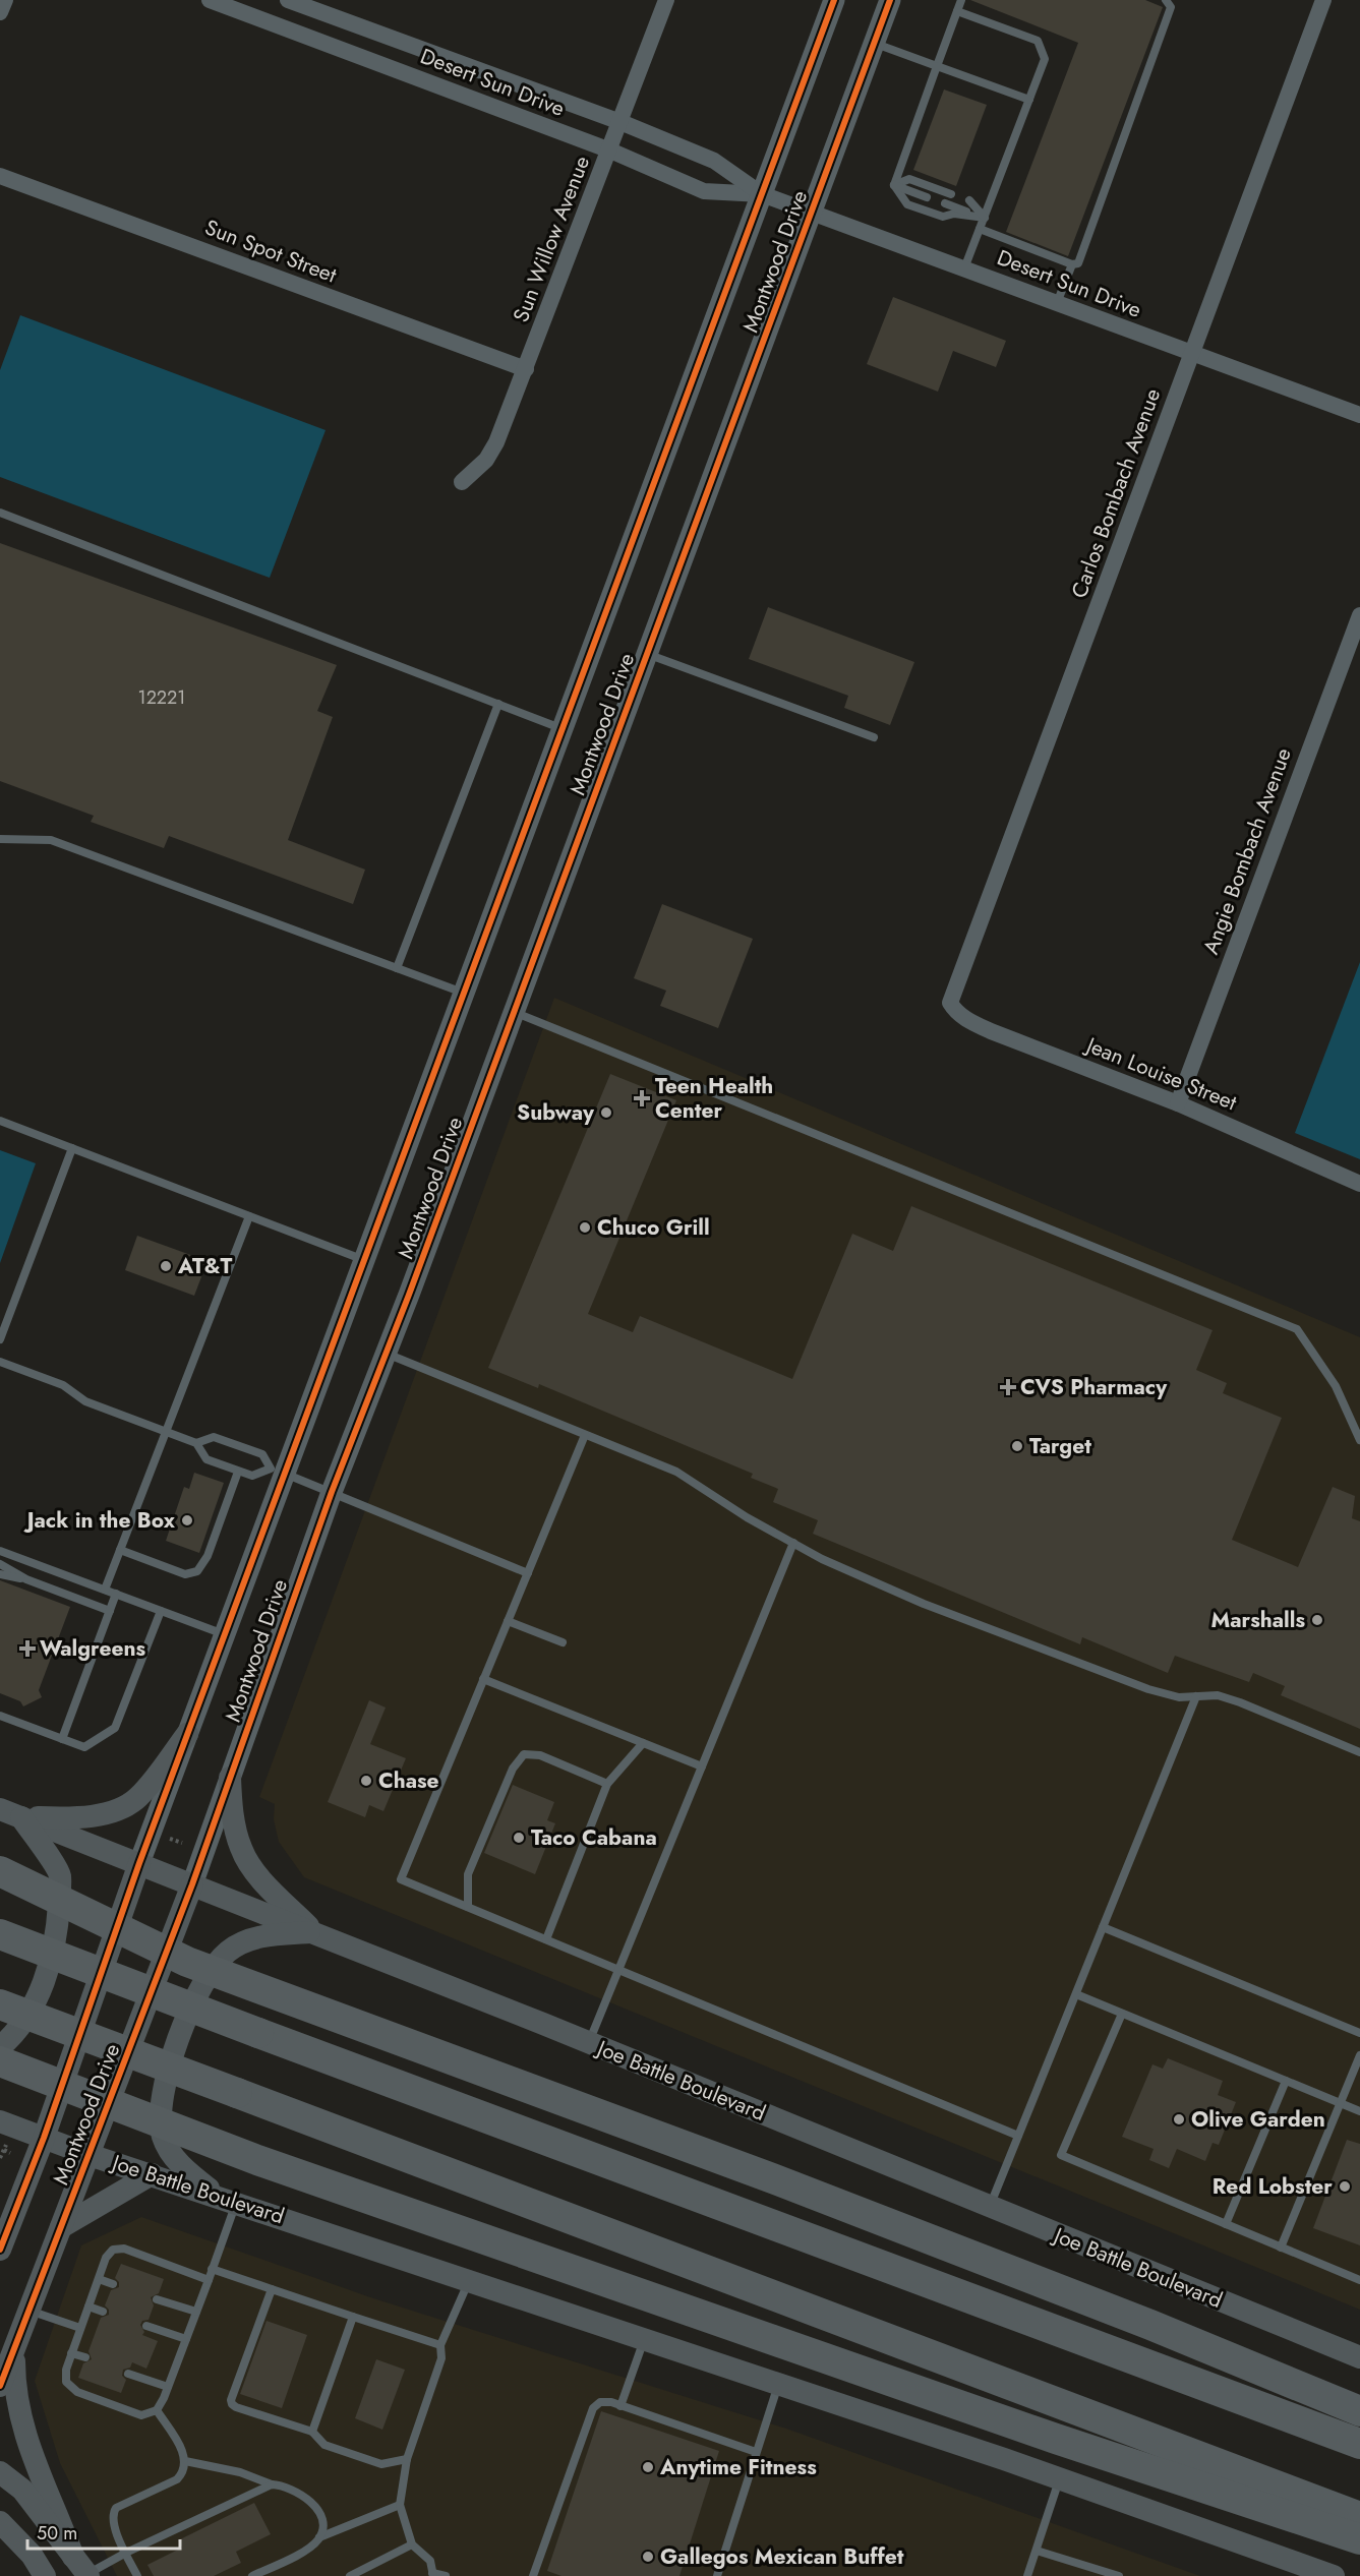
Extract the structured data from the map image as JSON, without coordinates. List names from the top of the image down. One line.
{"streets":{"main road":["Montwood Drive","Joe Battle Boulevard"],"street":["Desert Sun Drive","Sun Willow Avenue","Sun Spot Street","Carlos Bombach Avenue","Angie Bombach Avenue","Jean Louise Street"]},"crossings":[["Desert Sun Drive","Sun Willow Avenue"],["Desert Sun Drive","Montwood Drive"],["Desert Sun Drive","Carlos Bombach Avenue"],["Sun Willow Avenue","Sun Spot Street"],["Montwood Drive","Joe Battle Boulevard"],["Carlos Bombach Avenue","Jean Louise Street"],["Angie Bombach Avenue","Jean Louise Street"]],"places":{"health":["Teen Health Center","CVS Pharmacy","Walgreens"],"other":["Subway","Chuco Grill","AT&T","Target","Jack in the Box","Marshalls","Chase","Taco Cabana","Olive Garden","Red Lobster","Anytime Fitness","Gallegos Mexican Buffet"]},"house_numbers":["12221"],"scale_bar":"50 m"}
